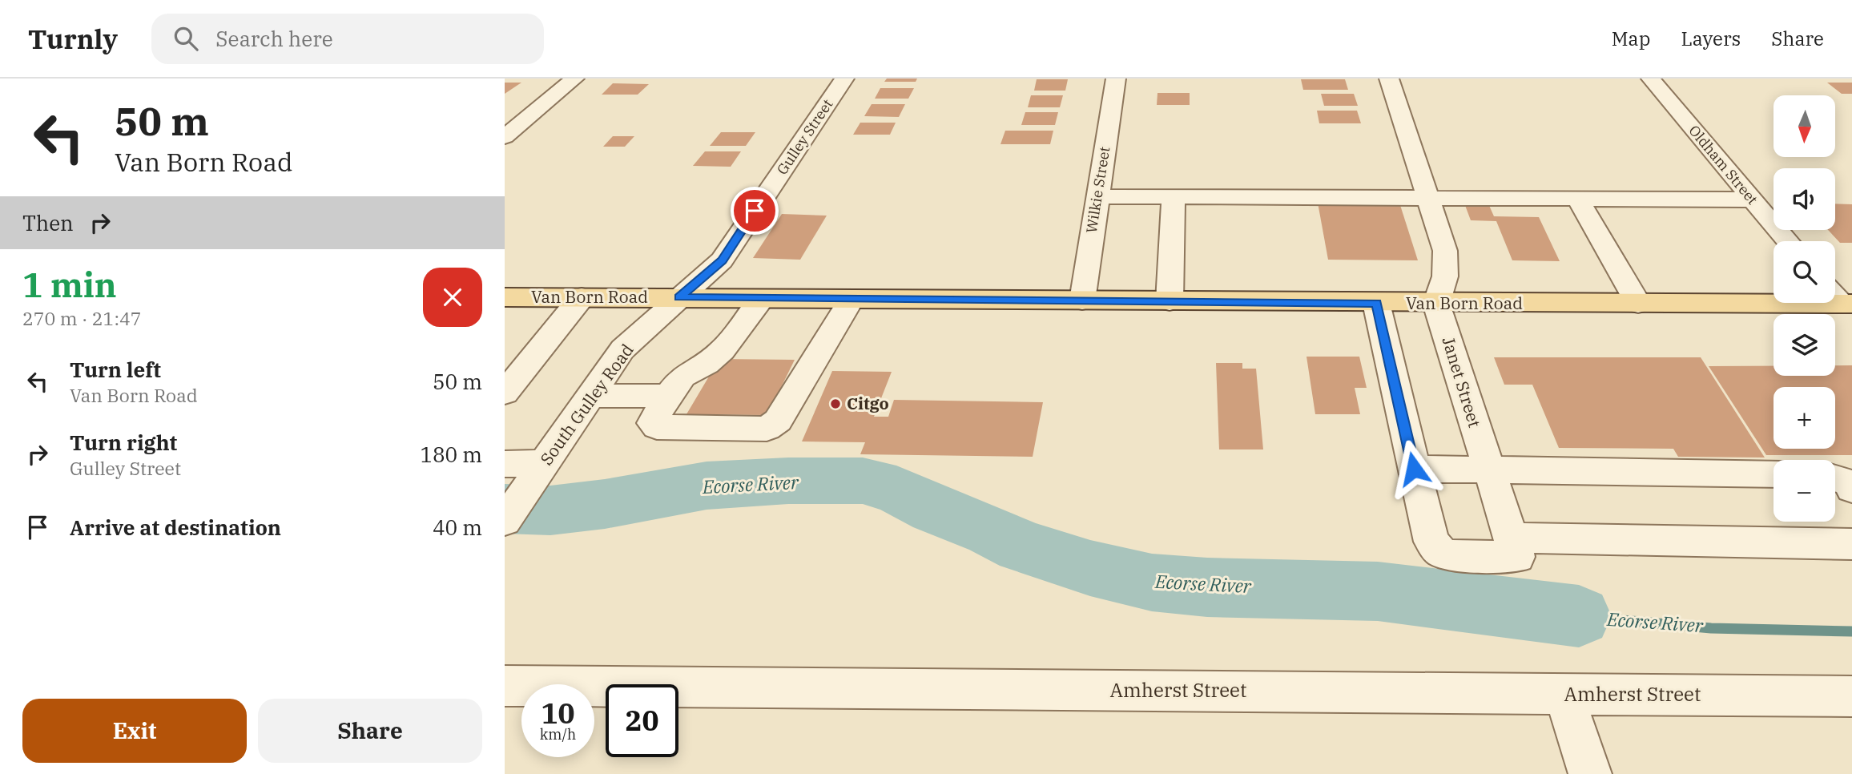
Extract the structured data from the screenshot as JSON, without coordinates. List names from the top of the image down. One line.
{"streets":{"main road":["Van Born Road"],"street":["Gulley Street","Oldham Street","Wilkie Street","Janet Street","South Gulley Road","Amherst Street"]},"crossings":[["Gulley Street","Van Born Road"],["Gulley Street","South Gulley Road"],["Wilkie Street","Van Born Road"],["Van Born Road","Janet Street"],["Van Born Road","South Gulley Road"]],"water":["Ecorse River"],"places":["Citgo"],"north":"bottom","page":{"header":"Turnly","search":"Search here","nav":["Map","Layers","Share"],"turn":["50 m","Van Born Road"],"map_buttons":["+","−"],"then":"Then","heading":["1 min","270 m · 21:47"],"list":[{"name":"Turn left","note":"Van Born Road","value":"50 m"},{"name":"Turn right","note":"Gulley Street","value":"180 m"},{"name":"Arrive at destination","value":"40 m"}],"speed":"10 km/h","limit":"20","buttons":["Exit","Share"]}}
